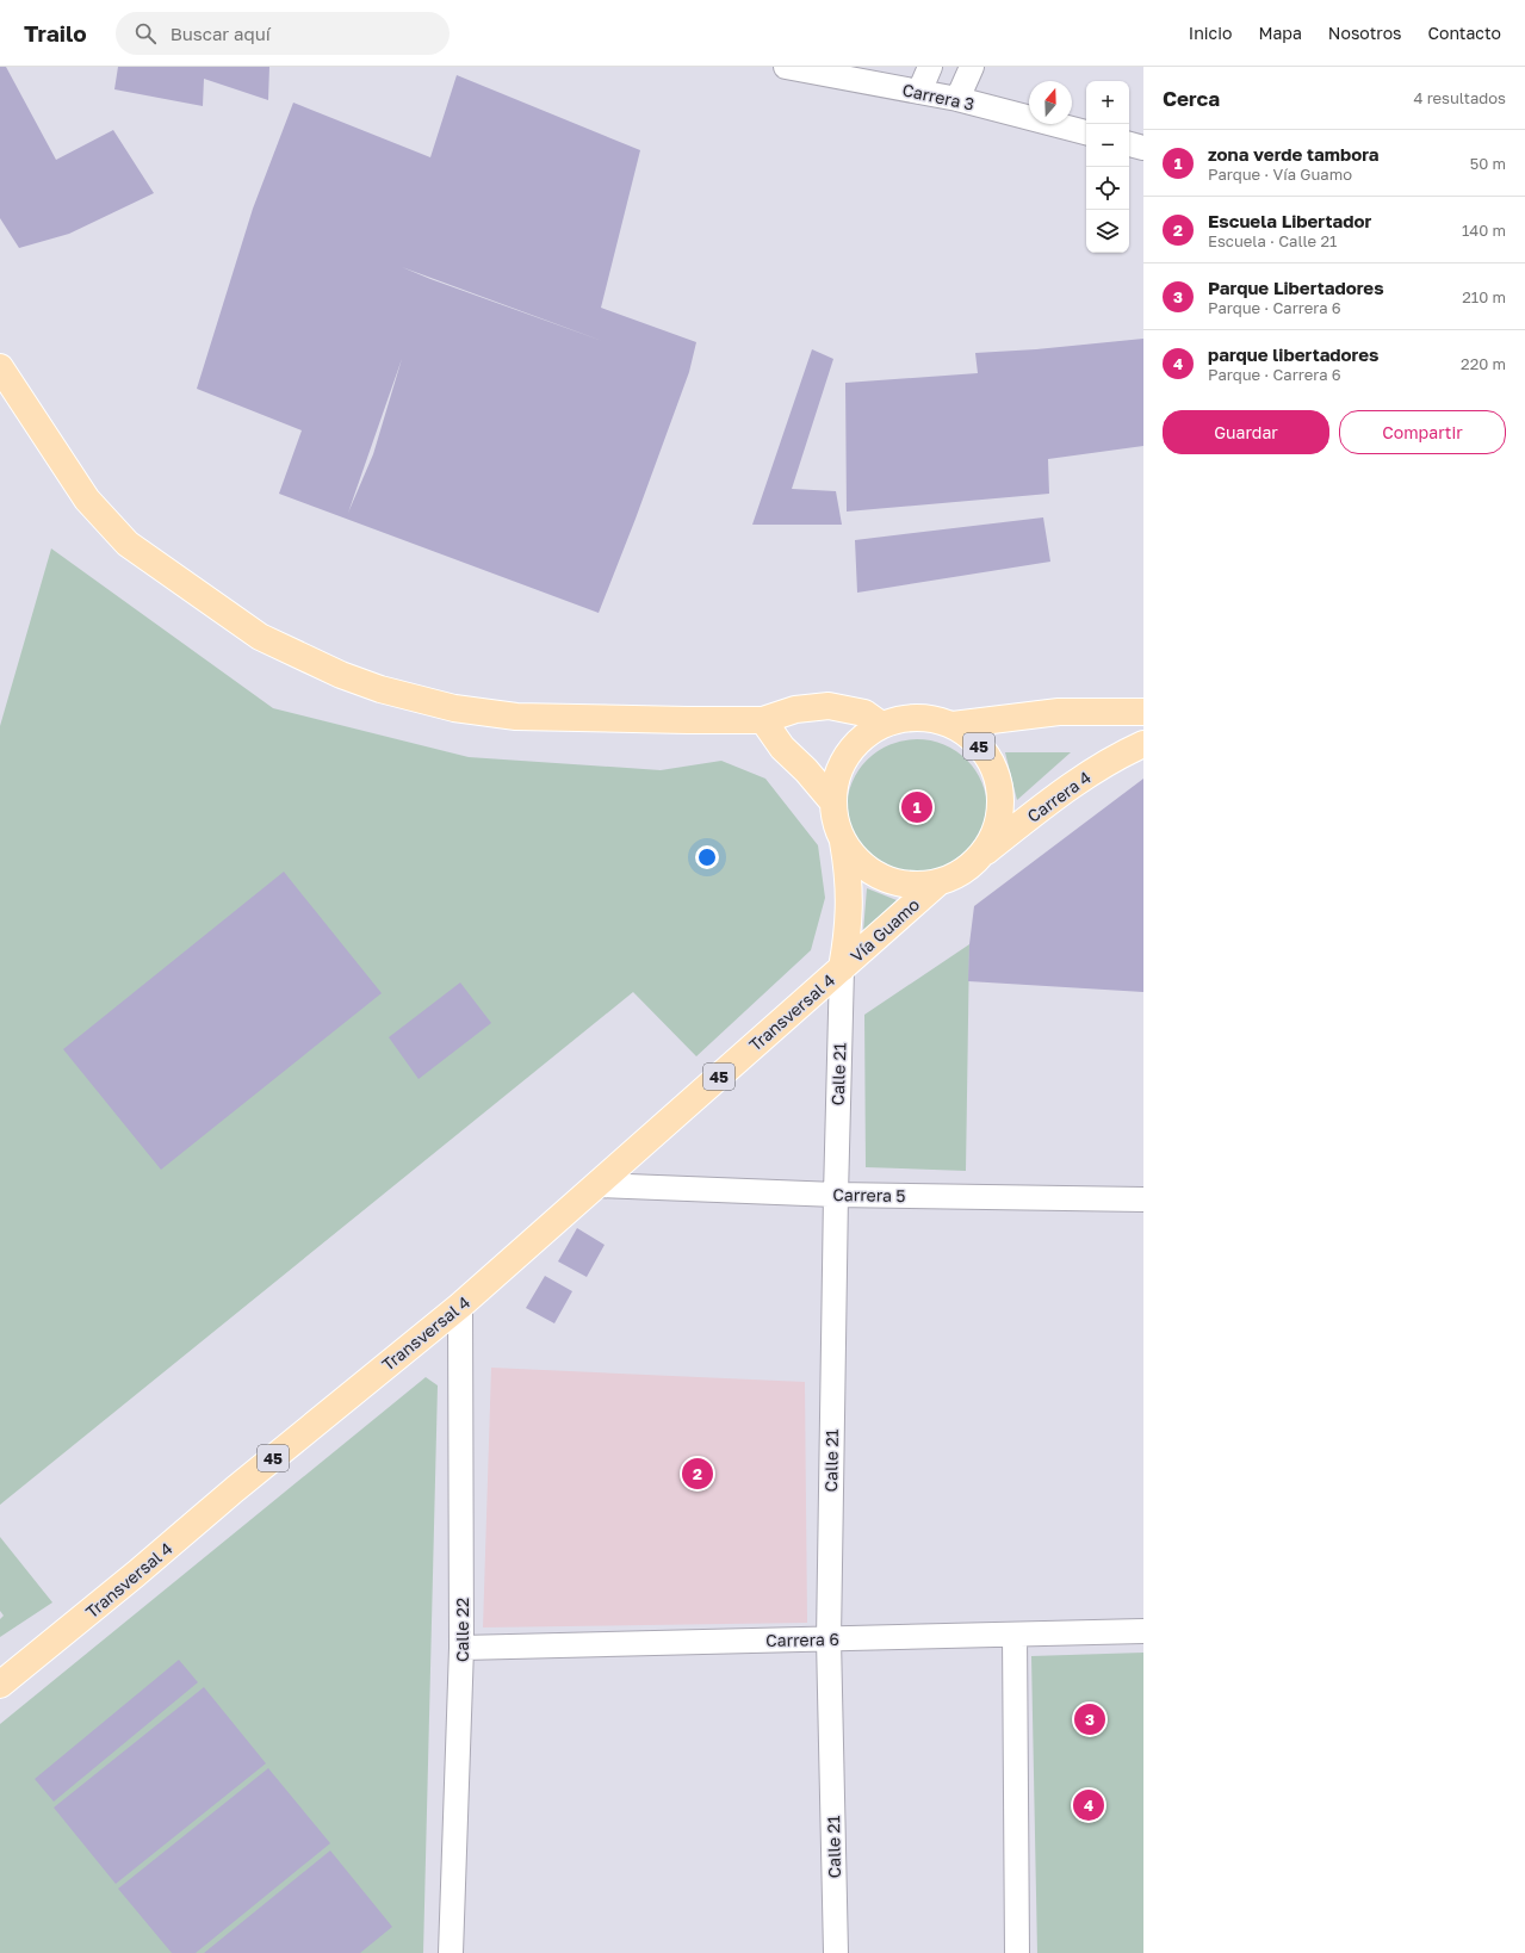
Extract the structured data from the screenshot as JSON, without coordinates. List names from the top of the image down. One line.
{"streets":{"main road":["45","Carrera 4","Vía Guamo","Transversal 4"],"street":["Carrera 3","Calle 21","Carrera 5","Calle 22","Carrera 6"]},"crossings":[["45","Carrera 4"],["45","Vía Guamo"],["Carrera 4","Vía Guamo"],["Vía Guamo","Transversal 4"],["Vía Guamo","Calle 21"],["Transversal 4","Calle 21"],["Transversal 4","Carrera 5"],["Transversal 4","Calle 22"],["Calle 21","Carrera 5"],["Calle 21","Carrera 6"],["Calle 22","Carrera 6"]],"north":"top","page":{"header":"Trailo","search":"Buscar aquí","nav":["Inicio","Mapa","Nosotros","Contacto"],"heading":["Cerca","4 resultados"],"map_buttons":["+","−"],"list":[{"mark":"1","name":"zona verde tambora","note":"Parque · Vía Guamo","value":"50 m"},{"mark":"2","name":"Escuela Libertador","note":"Escuela · Calle 21","value":"140 m"},{"mark":"3","name":"Parque Libertadores","note":"Parque · Carrera 6","value":"210 m"},{"mark":"4","name":"parque libertadores","note":"Parque · Carrera 6","value":"220 m"}],"buttons":["Guardar","Compartir"],"pins":["1","2","3","4"]}}
